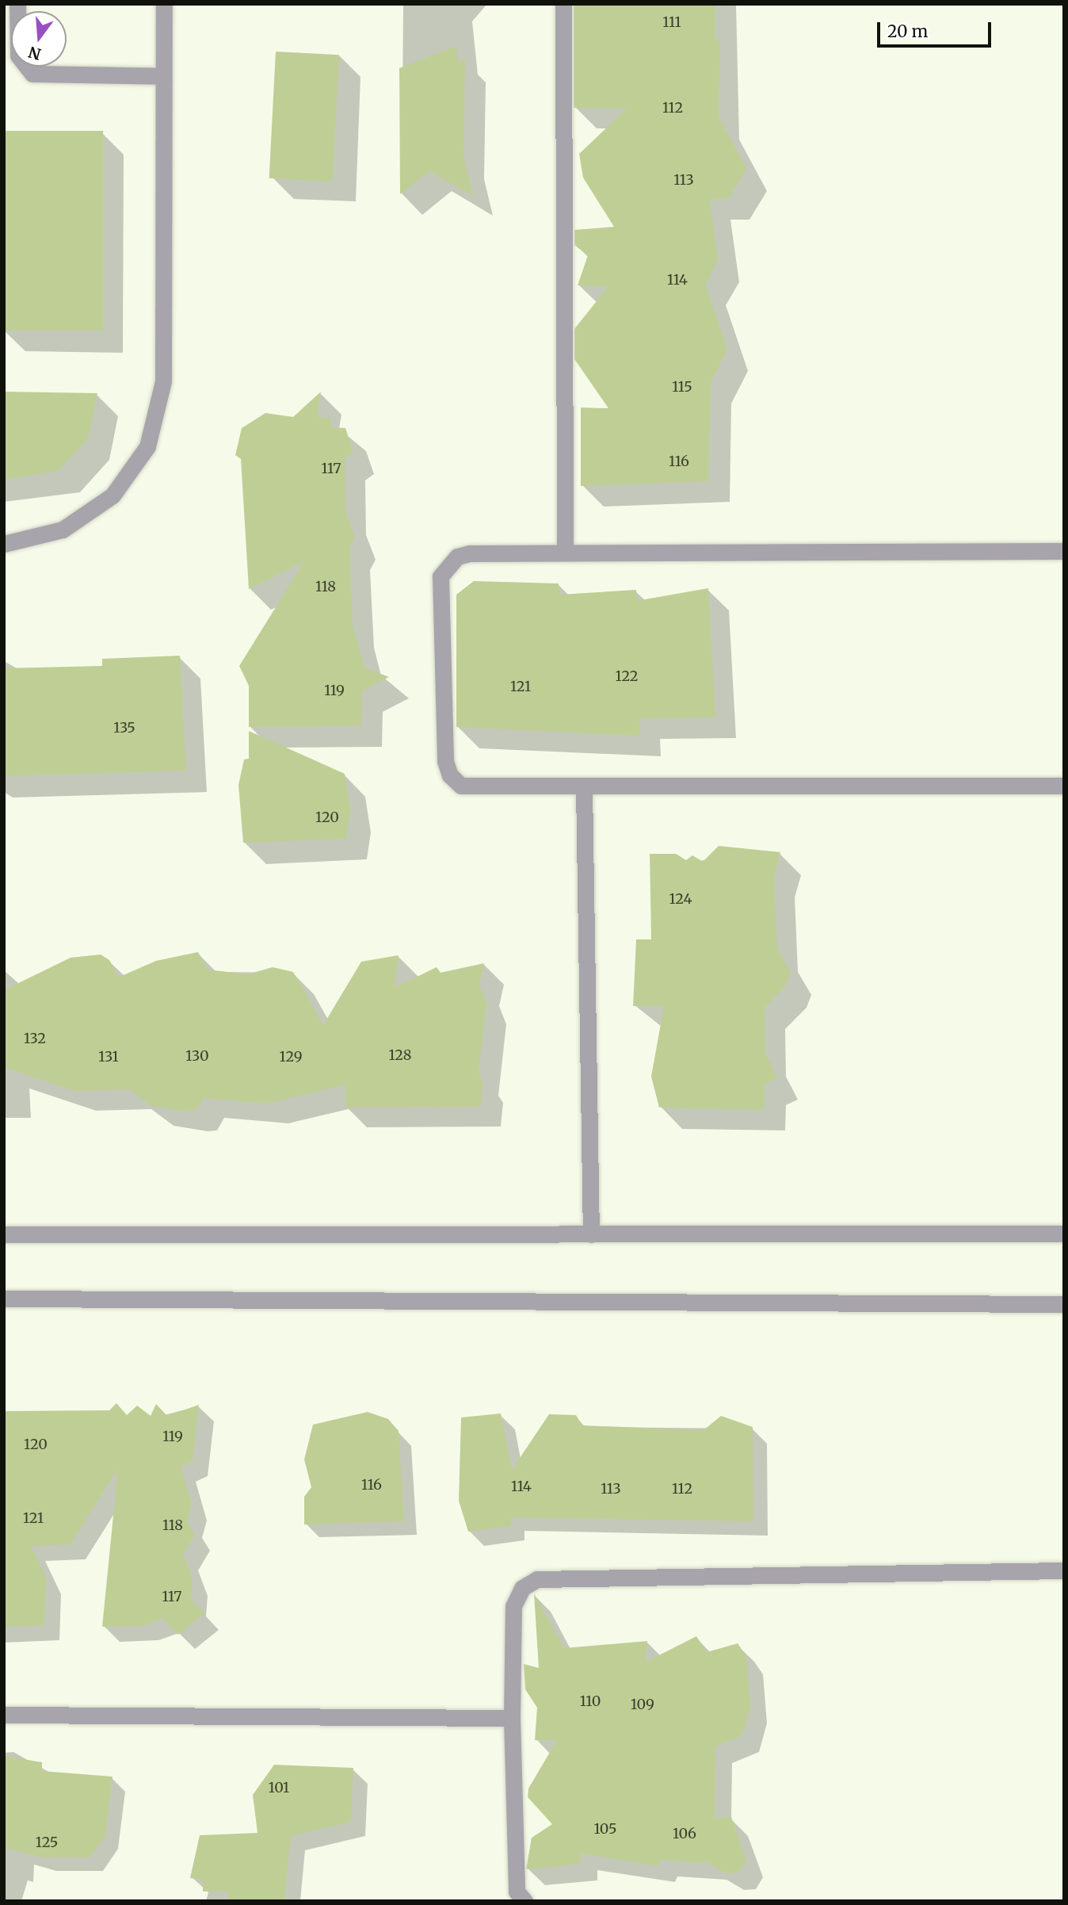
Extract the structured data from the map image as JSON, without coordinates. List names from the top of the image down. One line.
{"house_numbers":["111","112","113","114","115","116","117","118","122","121","119","135","120","124","132","128","130","131","129","119","120","116","114","113","112","121","118","117","110","109","101","105","106","125"],"scale_bar":"20 m","north":"bottom"}
